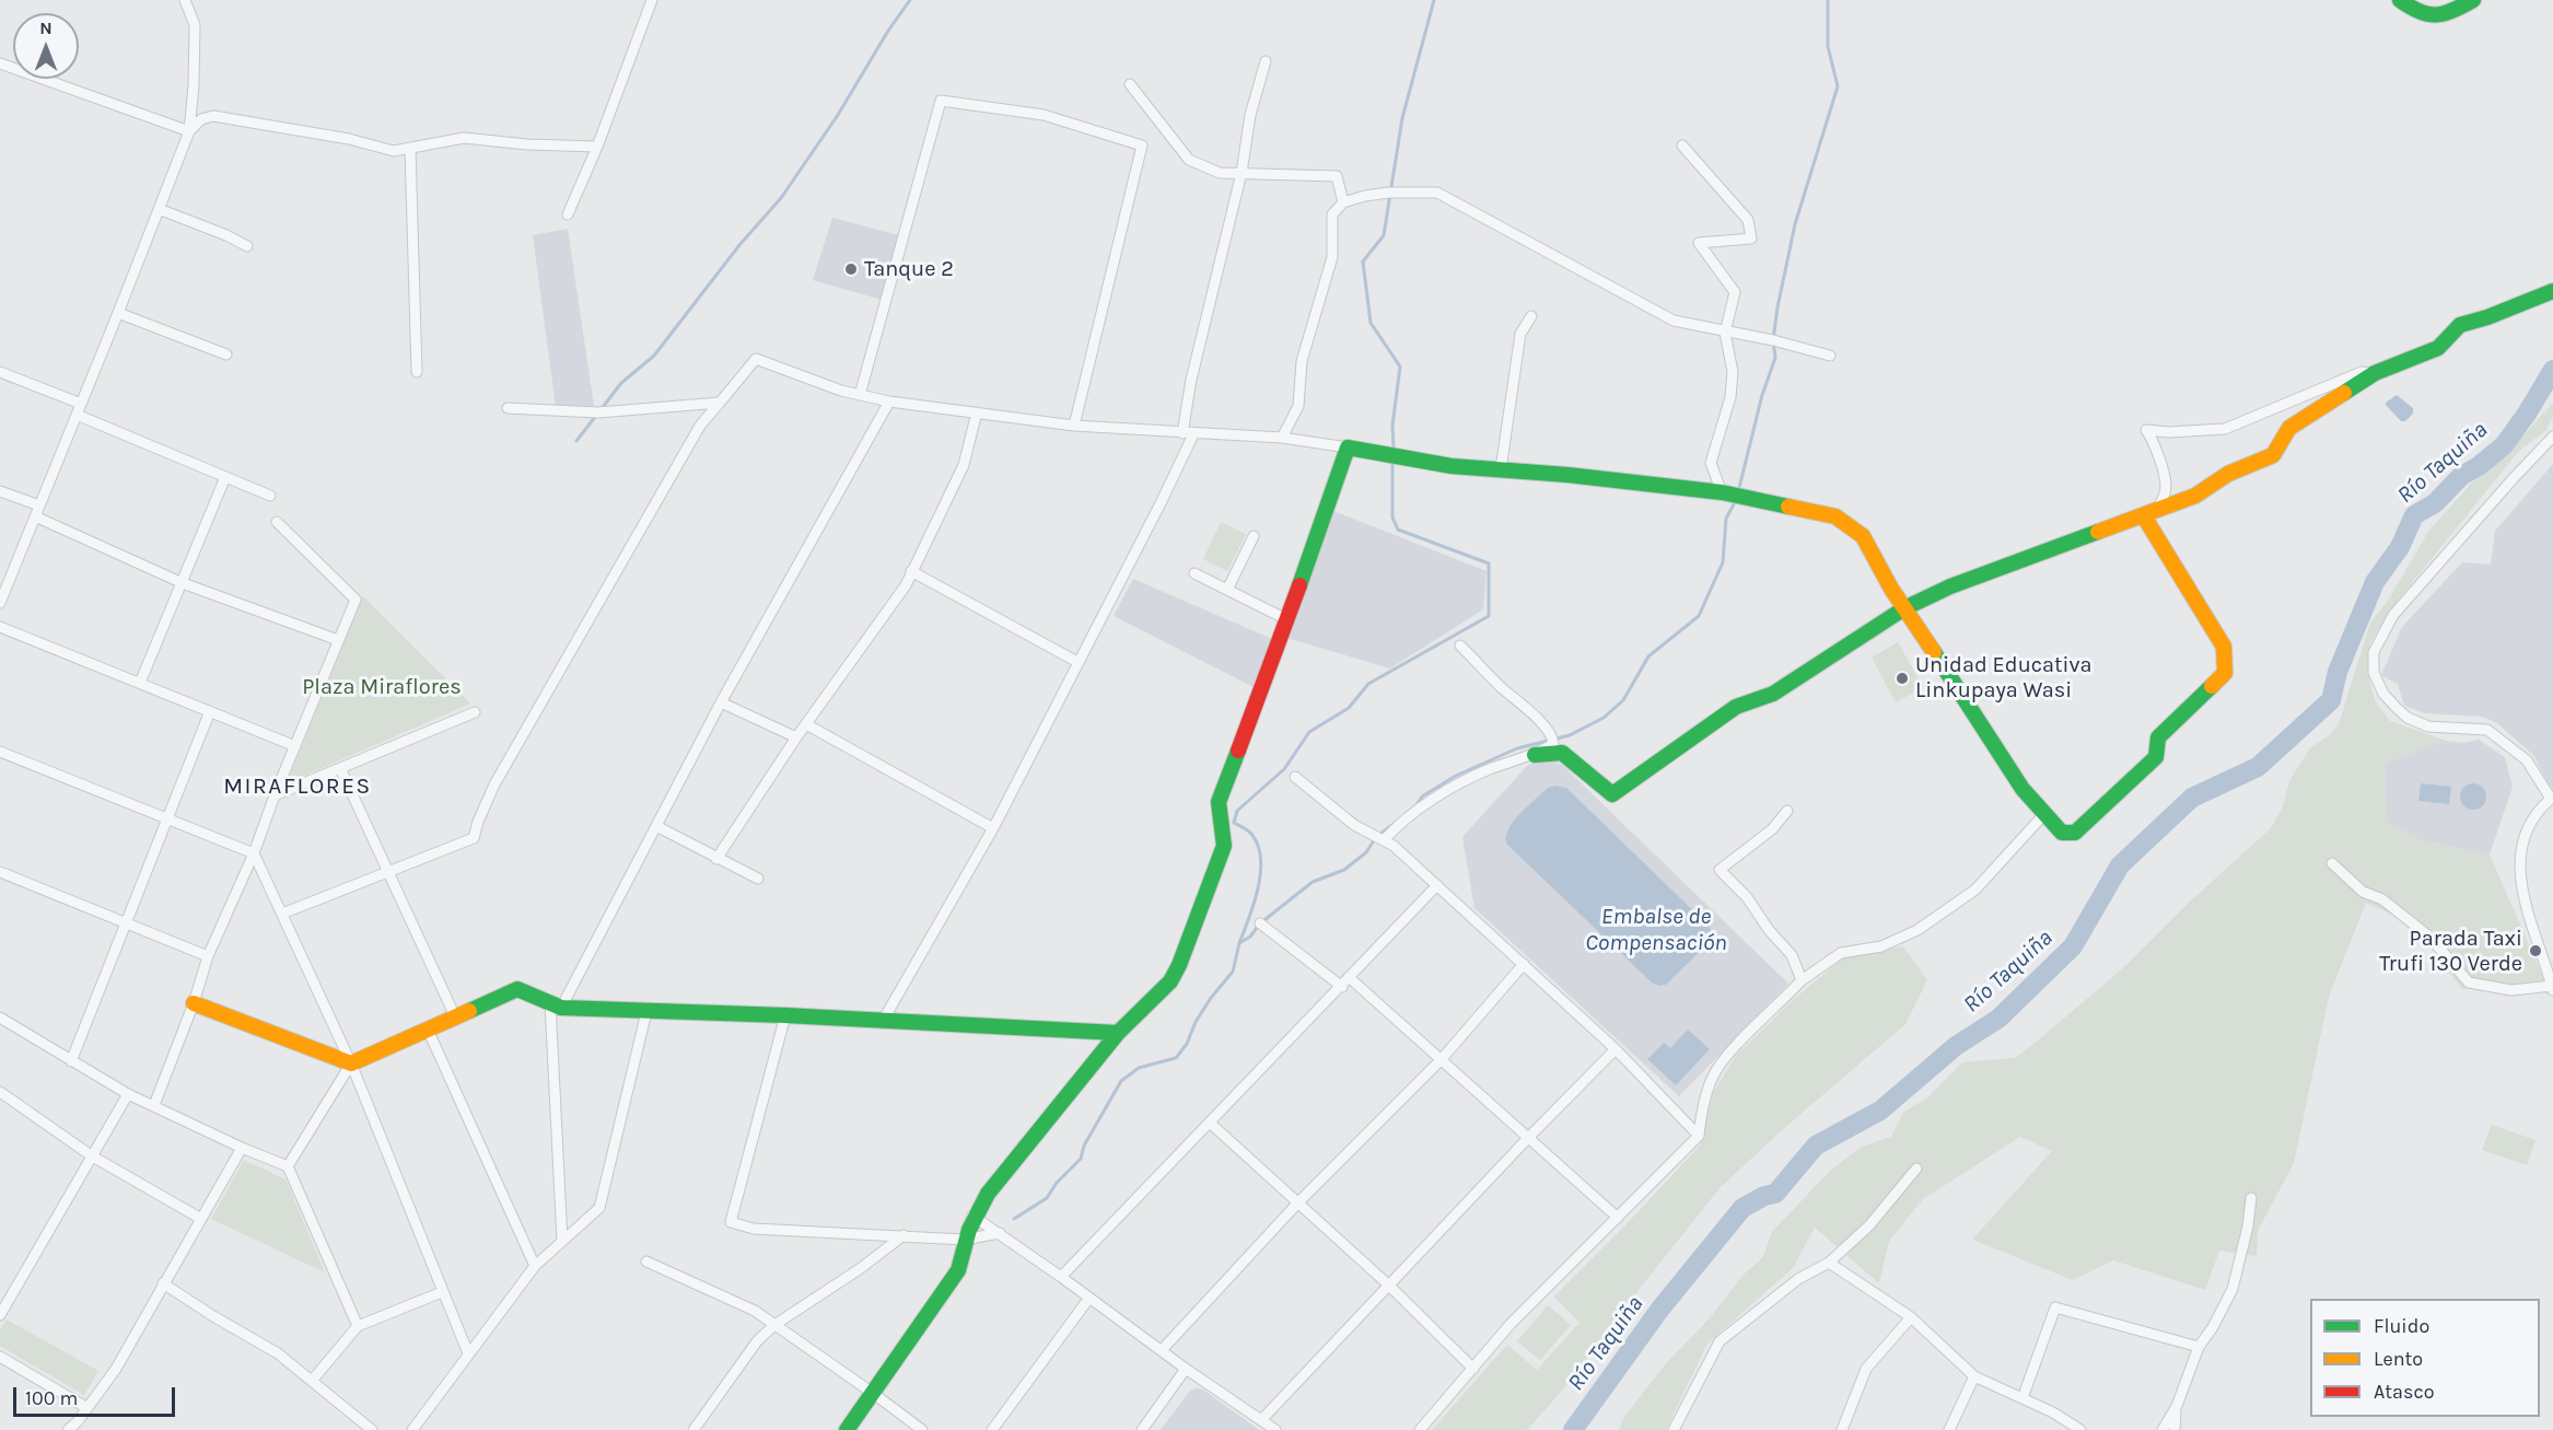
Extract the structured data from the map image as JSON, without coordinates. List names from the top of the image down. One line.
{"districts":["MIRAFLORES"],"water":["Río Taquiña","Embalse de Compensación"],"parks":["Plaza Miraflores"],"places":["Tanque 2","Unidad Educativa Linkupaya Wasi","Parada Taxi Trufi 130 Verde"],"legend":["Fluido","Lento","Atasco"],"scale_bar":"100 m","north":"top"}
